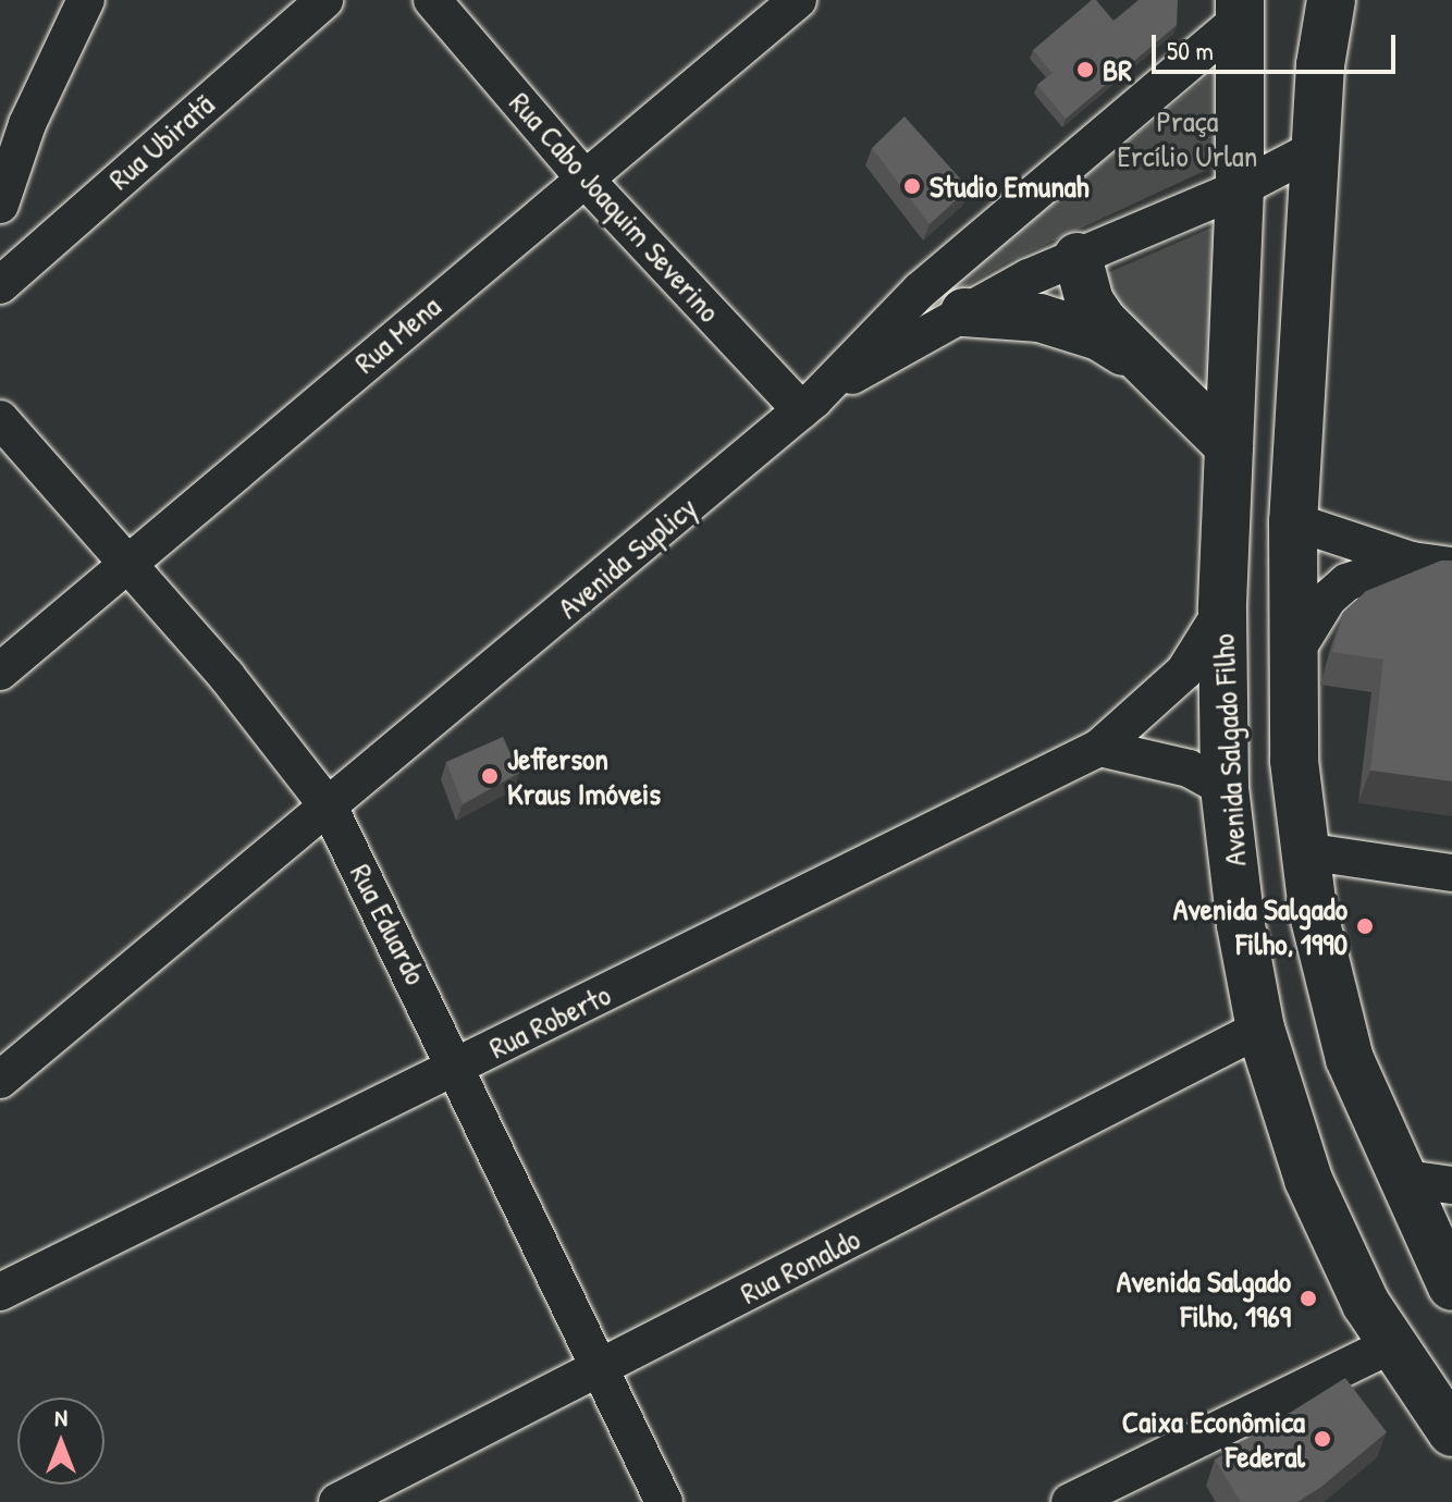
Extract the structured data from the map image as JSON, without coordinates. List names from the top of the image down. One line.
{"streets":{"main road":["Avenida Salgado Filho"],"street":["Rua Ubiratã","Rua Cabo Joaquim Severino","Rua Mena","Avenida Suplicy","Rua Eduardo","Rua Roberto","Rua Ronaldo"]},"crossings":[["Rua Cabo Joaquim Severino","Rua Mena"],["Rua Cabo Joaquim Severino","Avenida Suplicy"],["Rua Mena","Rua Eduardo"],["Avenida Suplicy","Avenida Salgado Filho"],["Avenida Suplicy","Rua Eduardo"],["Avenida Salgado Filho","Rua Roberto"],["Avenida Salgado Filho","Rua Ronaldo"],["Rua Eduardo","Rua Roberto"],["Rua Eduardo","Rua Ronaldo"]],"parks":["Praça Ercílio Urlan"],"places":["BR","Studio Emunah","Jefferson Kraus Imóveis","Avenida Salgado Filho, 1990","Avenida Salgado Filho, 1969","Caixa Econômica Federal"],"scale_bar":"50 m","north":"top"}
